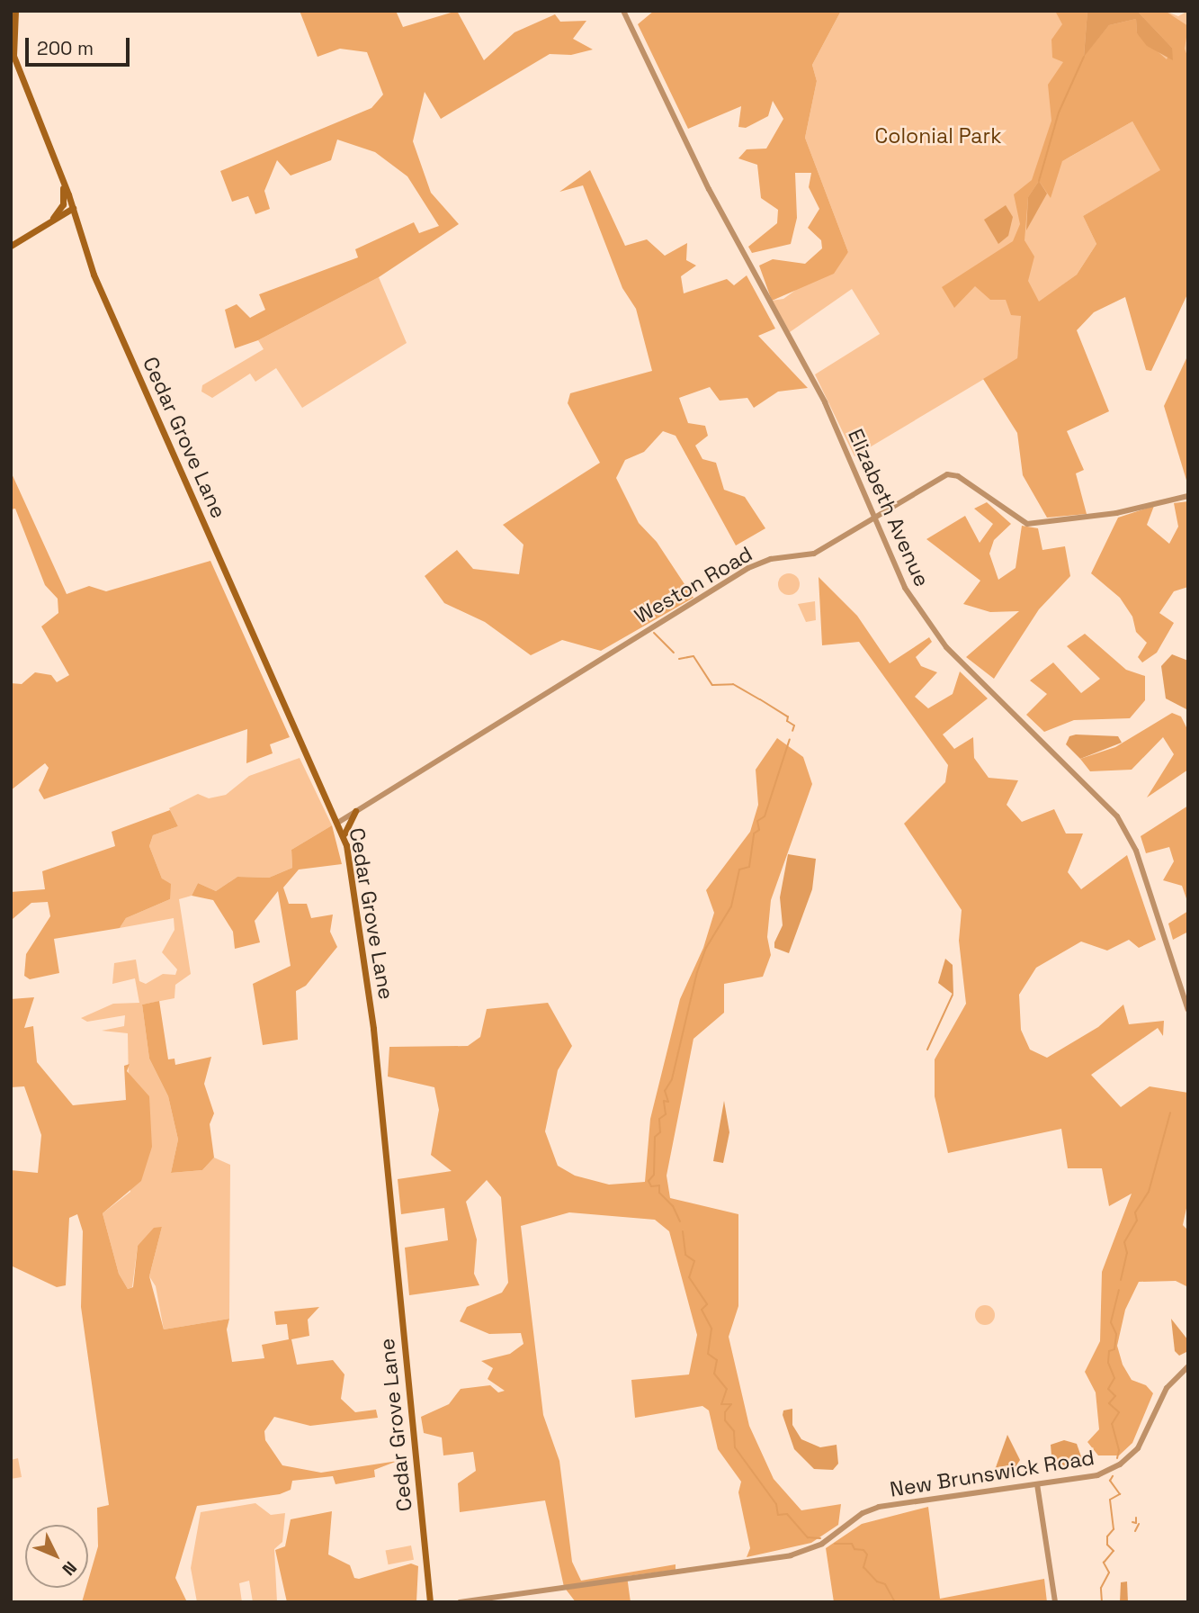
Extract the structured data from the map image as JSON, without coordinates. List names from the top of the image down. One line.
{"streets":{"main road":["Cedar Grove Lane"],"street":["Elizabeth Avenue","Weston Road","New Brunswick Road"]},"crossings":[["Cedar Grove Lane","Weston Road"],["Elizabeth Avenue","Weston Road"]],"parks":["Colonial Park"],"scale_bar":"200 m","north":"bottom right"}
